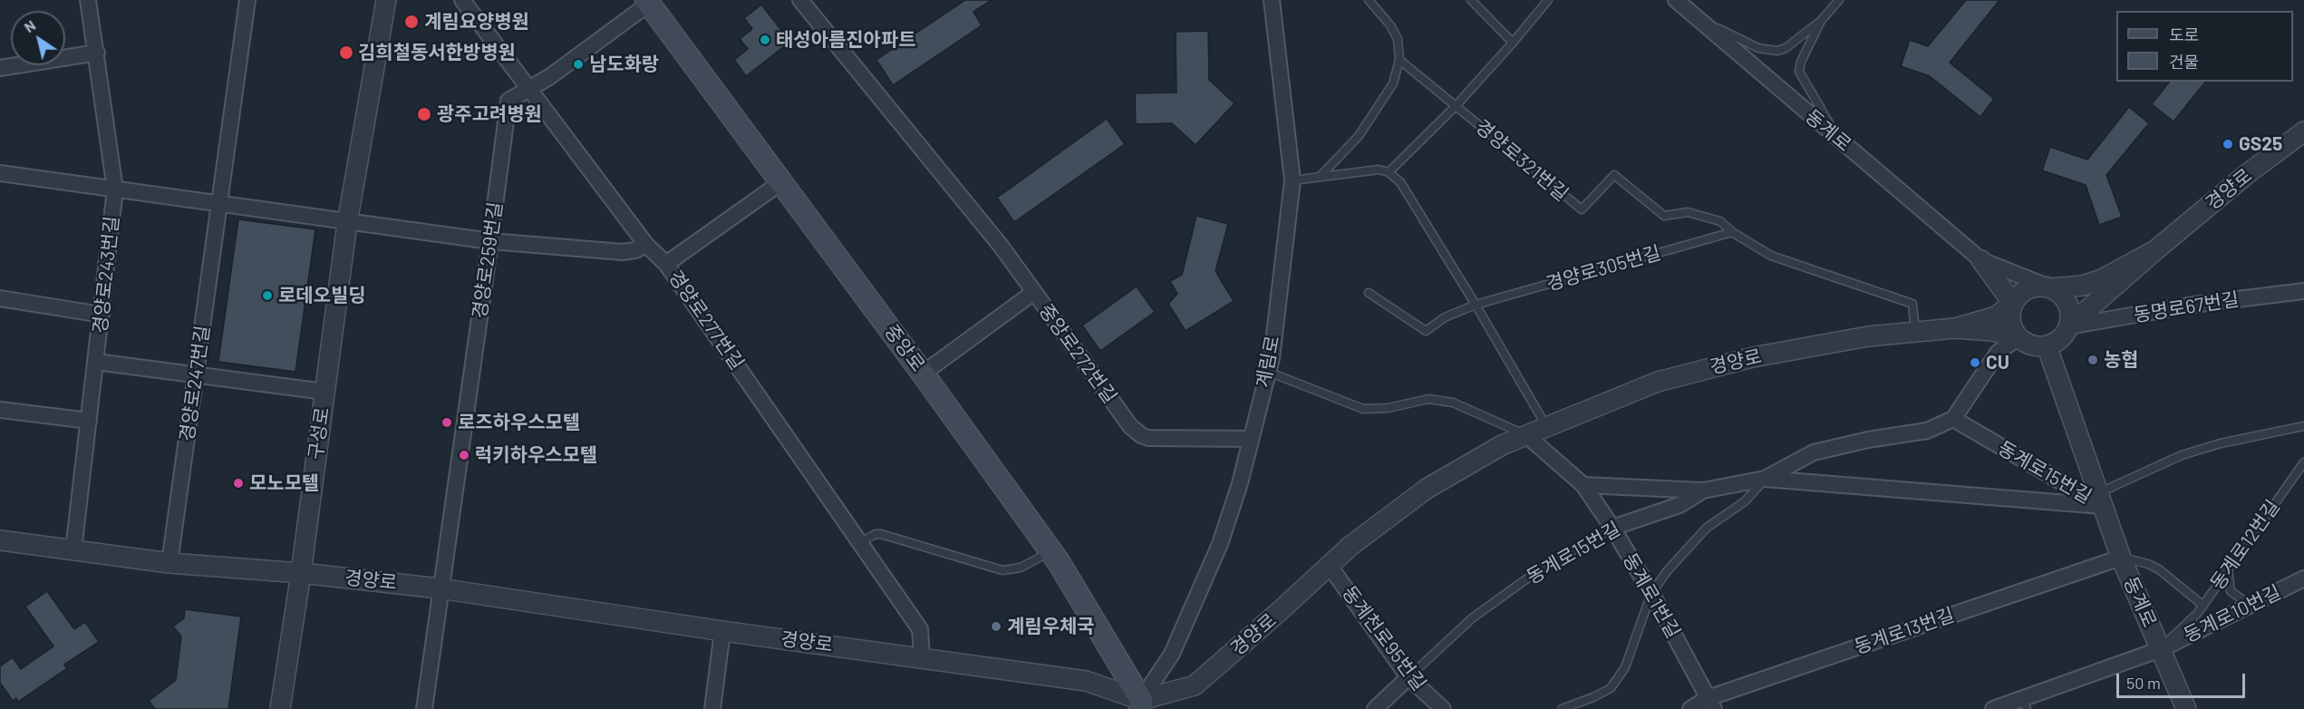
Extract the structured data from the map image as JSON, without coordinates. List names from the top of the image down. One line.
{"streets":{"main road":["중앙로"],"street":["동계로","경양로","경양로259번길","경양로243번길","동명로67번길","경양로277번길","중앙로272번길","계림로","경양로247번길","구성로","동계로15번길","동계로1번길","동계로10번길","동계로13번길","동계천로95번길"],"lane":["경양로321번길","경양로305번길","동계로12번길"]},"crossings":[["동계로","경양로"],["동계로","동명로67번길"],["동계로","동계로15번길"],["동계로","동계로12번길"],["동계로","동계로10번길"],["동계로","동계로13번길"],["경양로321번길","경양로"],["경양로321번길","경양로305번길"],["경양로","경양로259번길"],["경양로","경양로243번길"],["경양로","동명로67번길"],["경양로","경양로277번길"],["경양로","중앙로"],["경양로","계림로"],["경양로","경양로247번길"],["경양로","구성로"],["경양로","동계로1번길"],["경양로","동계천로95번길"],["경양로259번길","경양로277번길"],["경양로259번길","중앙로"],["중앙로","중앙로272번길"],["중앙로","계림로"],["중앙로272번길","계림로"],["동계로15번길","동계로1번길"],["동계로15번길","동계천로95번길"],["동계로12번길","동계로10번길"],["동계로1번길","동계로13번길"]],"places":["계림요양병원","태성아름진아파트","김희철동서한방병원","남도화랑","광주고려병원","GS25","로데오빌딩","농협","CU","로즈하우스모텔","럭키하우스모텔","모노모텔","계림우체국"],"legend":["도로","건물"],"scale_bar":"50 m","north":"top left"}
